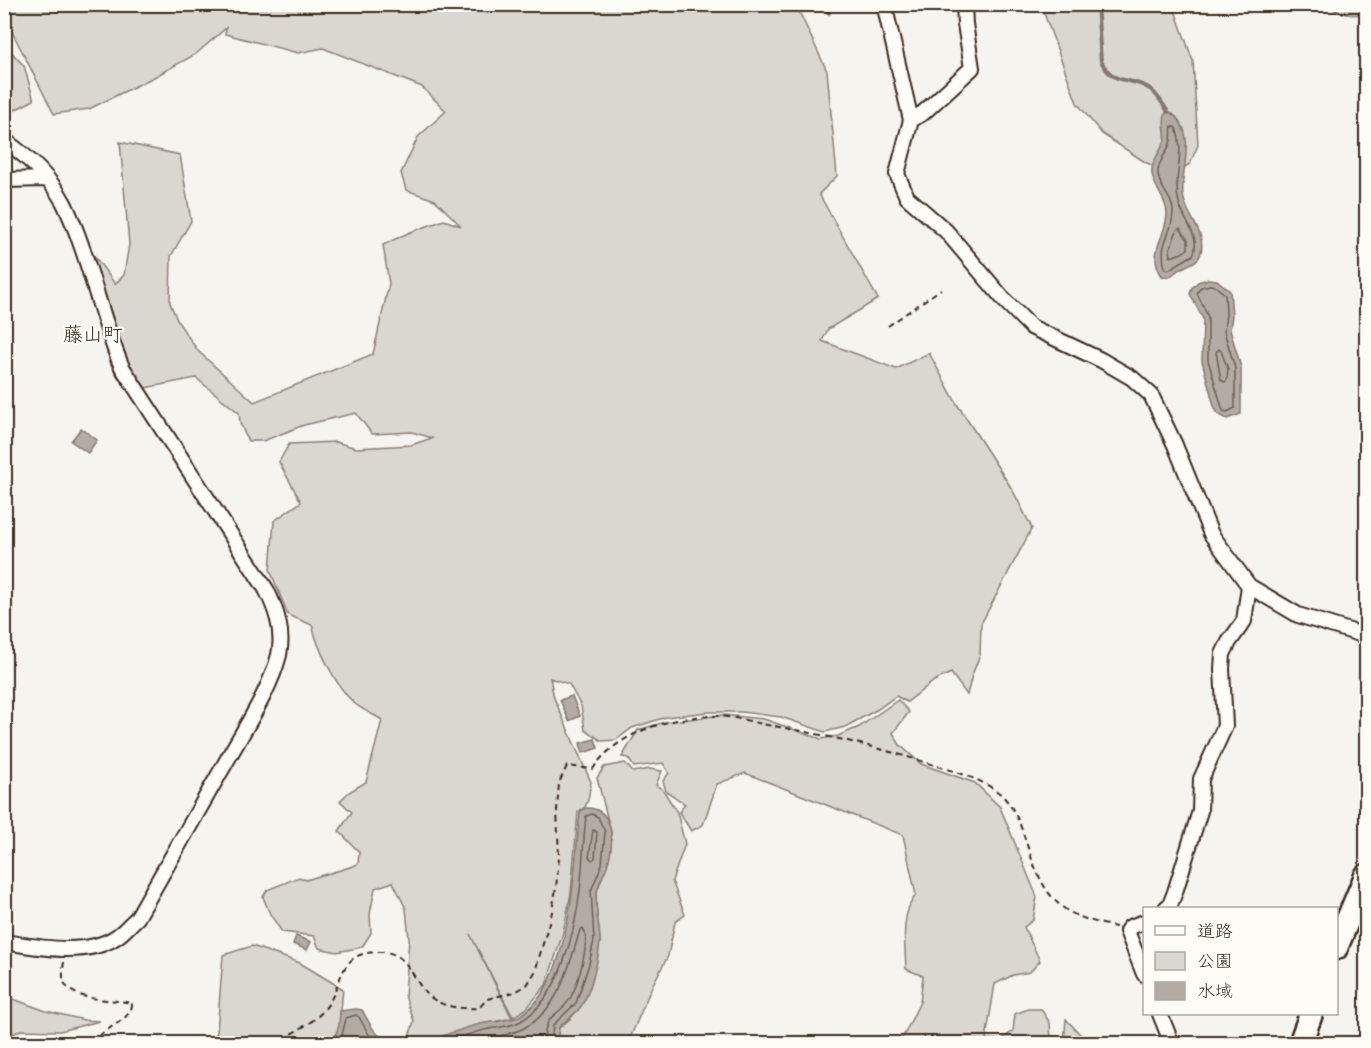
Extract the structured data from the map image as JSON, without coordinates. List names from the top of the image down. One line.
{"districts":["藤山町"],"legend":["道路","公園","水域"]}
